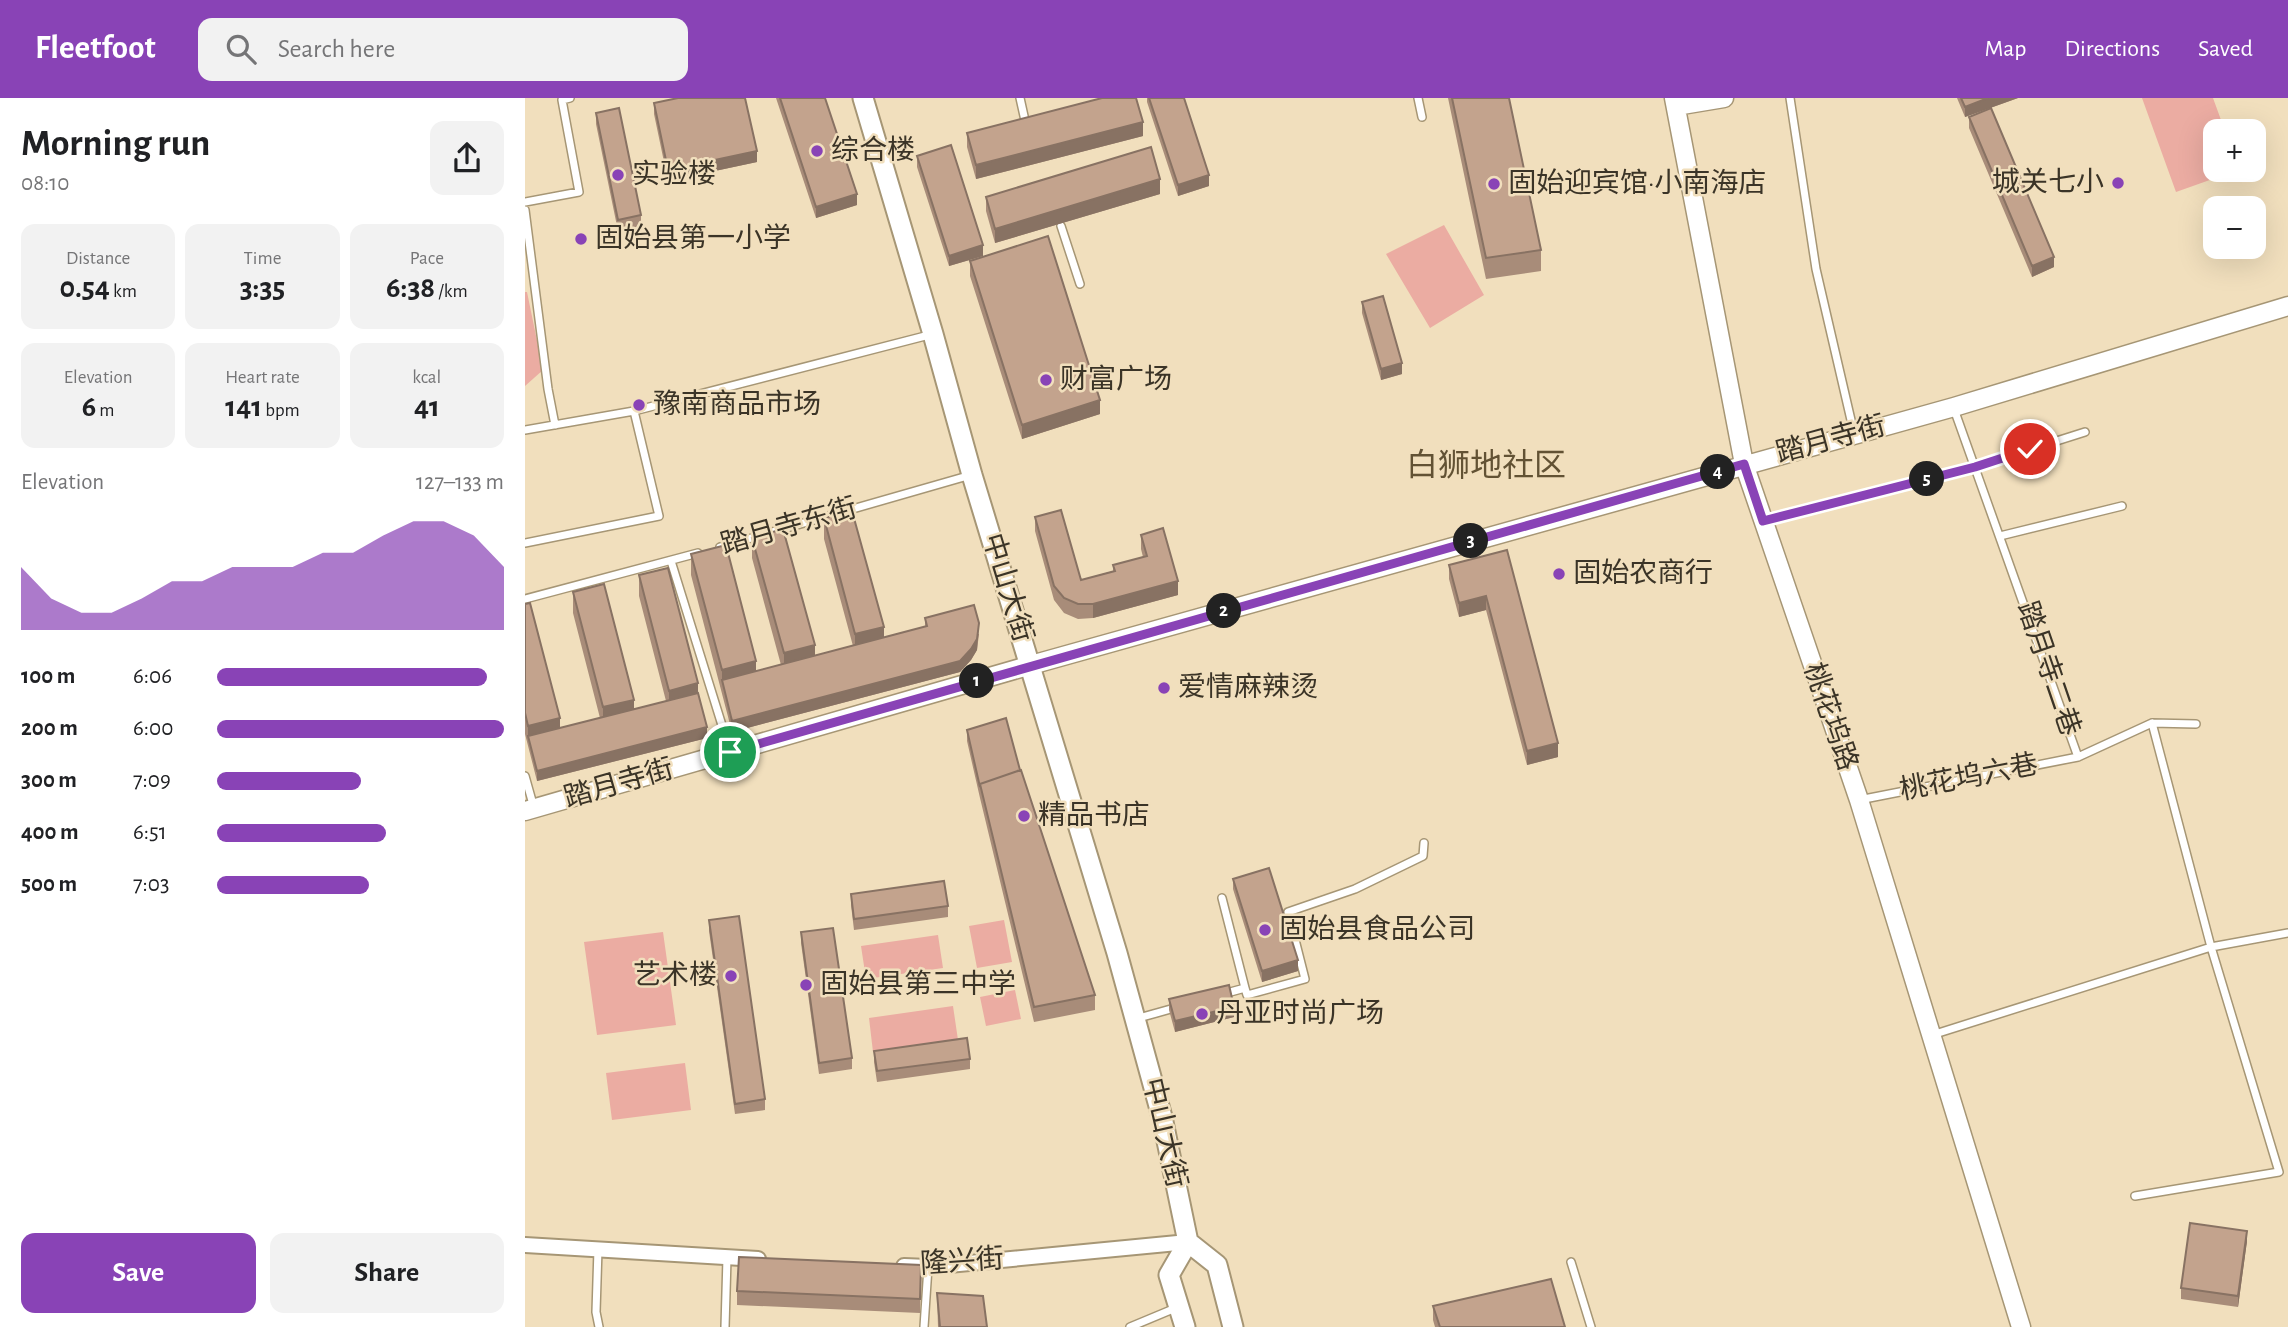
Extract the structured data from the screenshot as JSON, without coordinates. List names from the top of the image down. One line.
{"streets":{"main road":["中山大街"],"street":["踏月寺街","桃花坞路","隆兴街"],"lane":["踏月寺东街","踏月寺二巷","桃花坞六巷"]},"crossings":[["踏月寺街","中山大街"],["踏月寺街","踏月寺二巷"],["踏月寺街","桃花坞路"],["踏月寺东街","中山大街"],["中山大街","隆兴街"],["踏月寺二巷","桃花坞六巷"],["桃花坞路","桃花坞六巷"]],"districts":["白狮地社区"],"places":["综合楼","实验楼","城关七小","固始迎宾馆·小南海店","固始县第一小学","财富广场","豫南商品市场","固始农商行","爱情麻辣烫","精品书店","固始县食品公司","艺术楼","固始县第三中学","丹亚时尚广场"],"page":{"header":"Fleetfoot","search":"Search here","nav":["Map","Directions","Saved"],"heading":["Morning run","08:10"],"map_buttons":["+","−"],"stats":[["Distance","0.54 km"],["Time","3:35"],["Pace","6:38 /km"],["Elevation","6 m"],["Heart rate","141 bpm"],["kcal","41"]],"pins":["4","5","3","2","1"],"chart":["Elevation","127–133 m"],"list":[{"name":"100 m","note":"6:06"},{"name":"200 m","note":"6:00"},{"name":"300 m","note":"7:09"},{"name":"400 m","note":"6:51"},{"name":"500 m","note":"7:03"}],"buttons":["Save","Share"]}}
